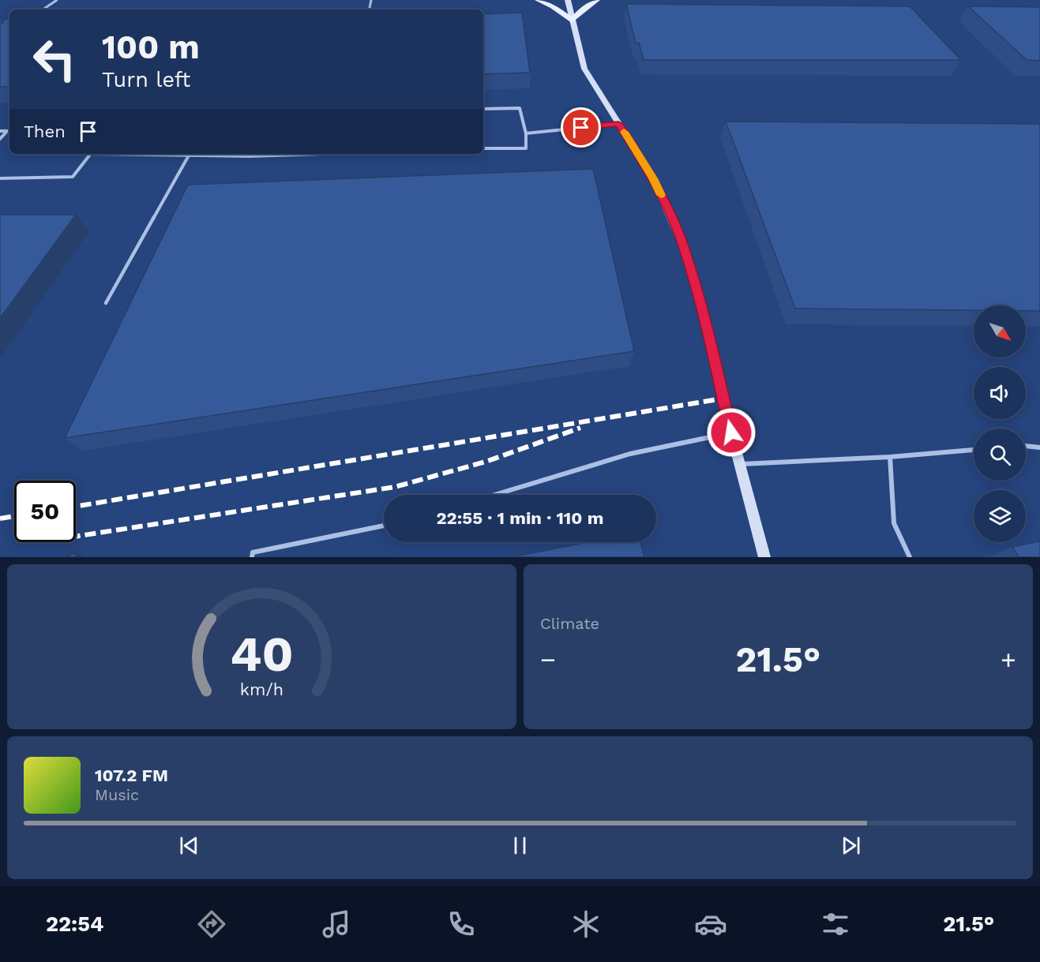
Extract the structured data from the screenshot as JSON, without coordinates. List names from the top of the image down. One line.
{"north":"bottom right","page":{"turn":["100 m","Turn left"],"then":"Then","limit":"50","trip":"22:55 · 1 min · 110 m","tile":"Climate","heat":["−","21.5°","+"],"song":["107.2 FM","Music"],"tabs":["22:54","21.5°"],"gauge":["40","km/h"]}}
